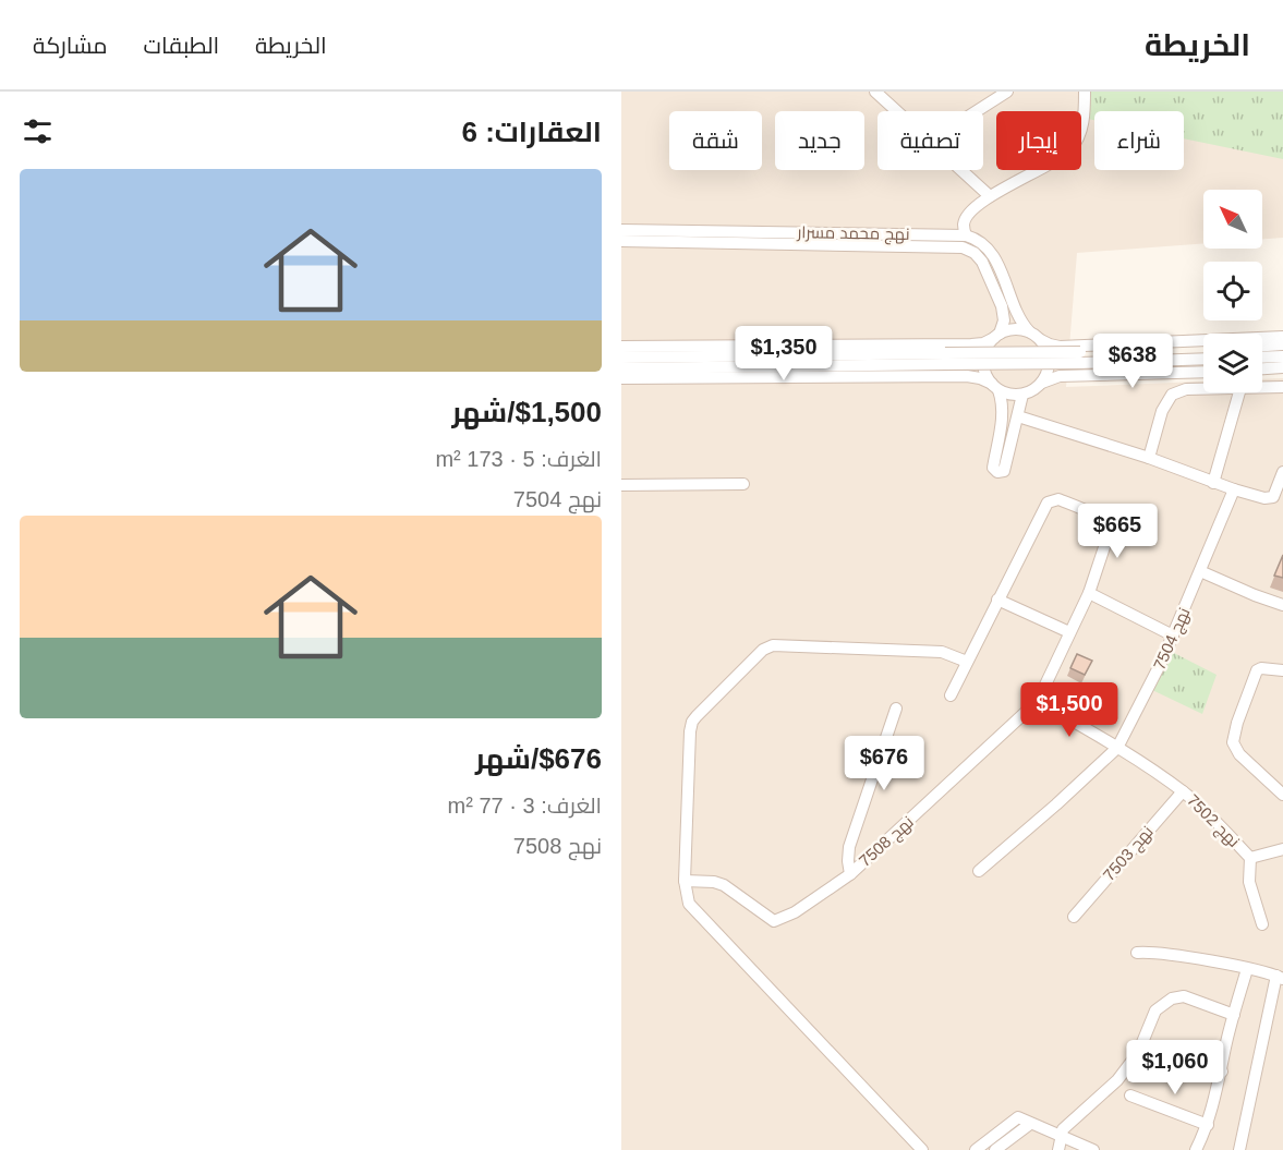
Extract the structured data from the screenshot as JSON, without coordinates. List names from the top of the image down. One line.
{"streets":{"street":["نهج محمد مسرار","نهج 7504","نهج 7502","نهج 7508","نهج 7503"]},"crossings":[["نهج 7504","نهج 7502"],["نهج 7502","نهج 7508"],["نهج 7502","نهج 7503"]],"north":"top left","page":{"header":"الخريطة","nav":["الخريطة","الطبقات","مشاركة"],"heading":"العقارات: 6","chip":["شراء","إيجار","تصفية","جديد","شقة"],"list":[{"name":"$1,500/شهر","note":"الغرف: 5 · 173 m² · نهج 7504"},{"name":"$676/شهر","note":"الغرف: 3 · 77 m² · نهج 7508"}],"price":["$1,350","$638","$665","$1,500","$676","$1,060"]}}
